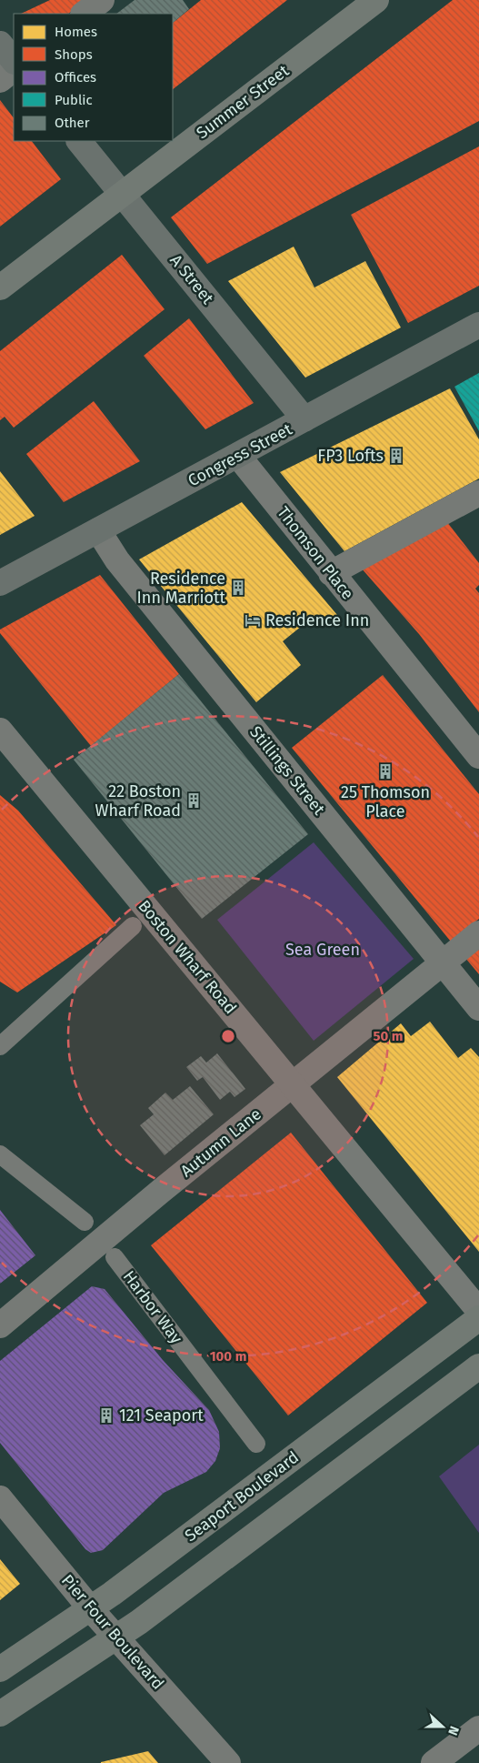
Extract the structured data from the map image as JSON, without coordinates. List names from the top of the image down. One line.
{"streets":{"main road":["Summer Street","A Street","Congress Street","Seaport Boulevard"],"street":["Thomson Place","Stillings Street","Boston Wharf Road","Autumn Lane","Harbor Way","Pier Four Boulevard"]},"crossings":[["A Street","Congress Street"],["Congress Street","Thomson Place"],["Congress Street","Stillings Street"],["Stillings Street","Autumn Lane"],["Boston Wharf Road","Autumn Lane"],["Seaport Boulevard","Pier Four Boulevard"]],"parks":["Sea Green"],"places":{"building":["FP3 Lofts","Residence Inn Marriott","25 Thomson Place","22 Boston Wharf Road","121 Seaport"],"hotel":["Residence Inn"]},"legend":["Homes","Shops","Offices","Public","Other"],"north":"right","rings":["50 m","100 m"]}
